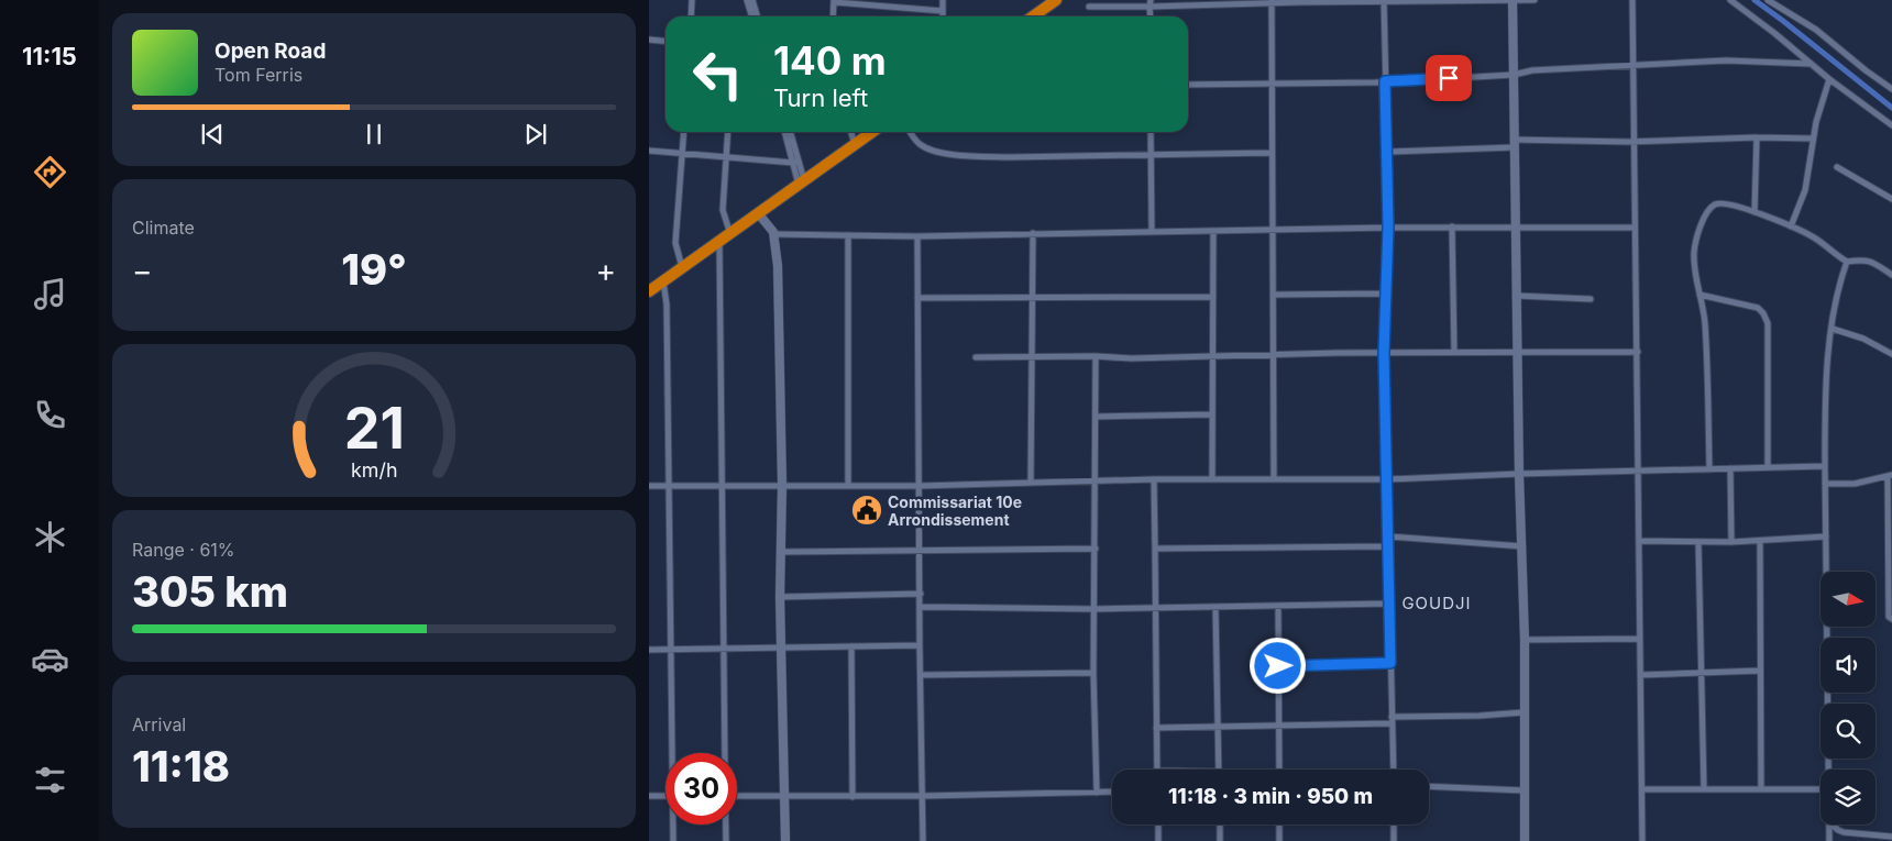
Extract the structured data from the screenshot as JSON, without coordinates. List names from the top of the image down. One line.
{"districts":["GOUDJI"],"places":{"public building":["Commissariat 10e Arrondissement"]},"north":"right","page":{"tabs":"11:15","turn":["140 m","Turn left"],"song":["Open Road","Tom Ferris"],"tile":["Climate",["Range · 61%","305 km"],["Arrival","11:18"]],"heat":["−","19°","+"],"limit":"30","trip":"11:18 · 3 min · 950 m","gauge":["21","km/h"]}}
